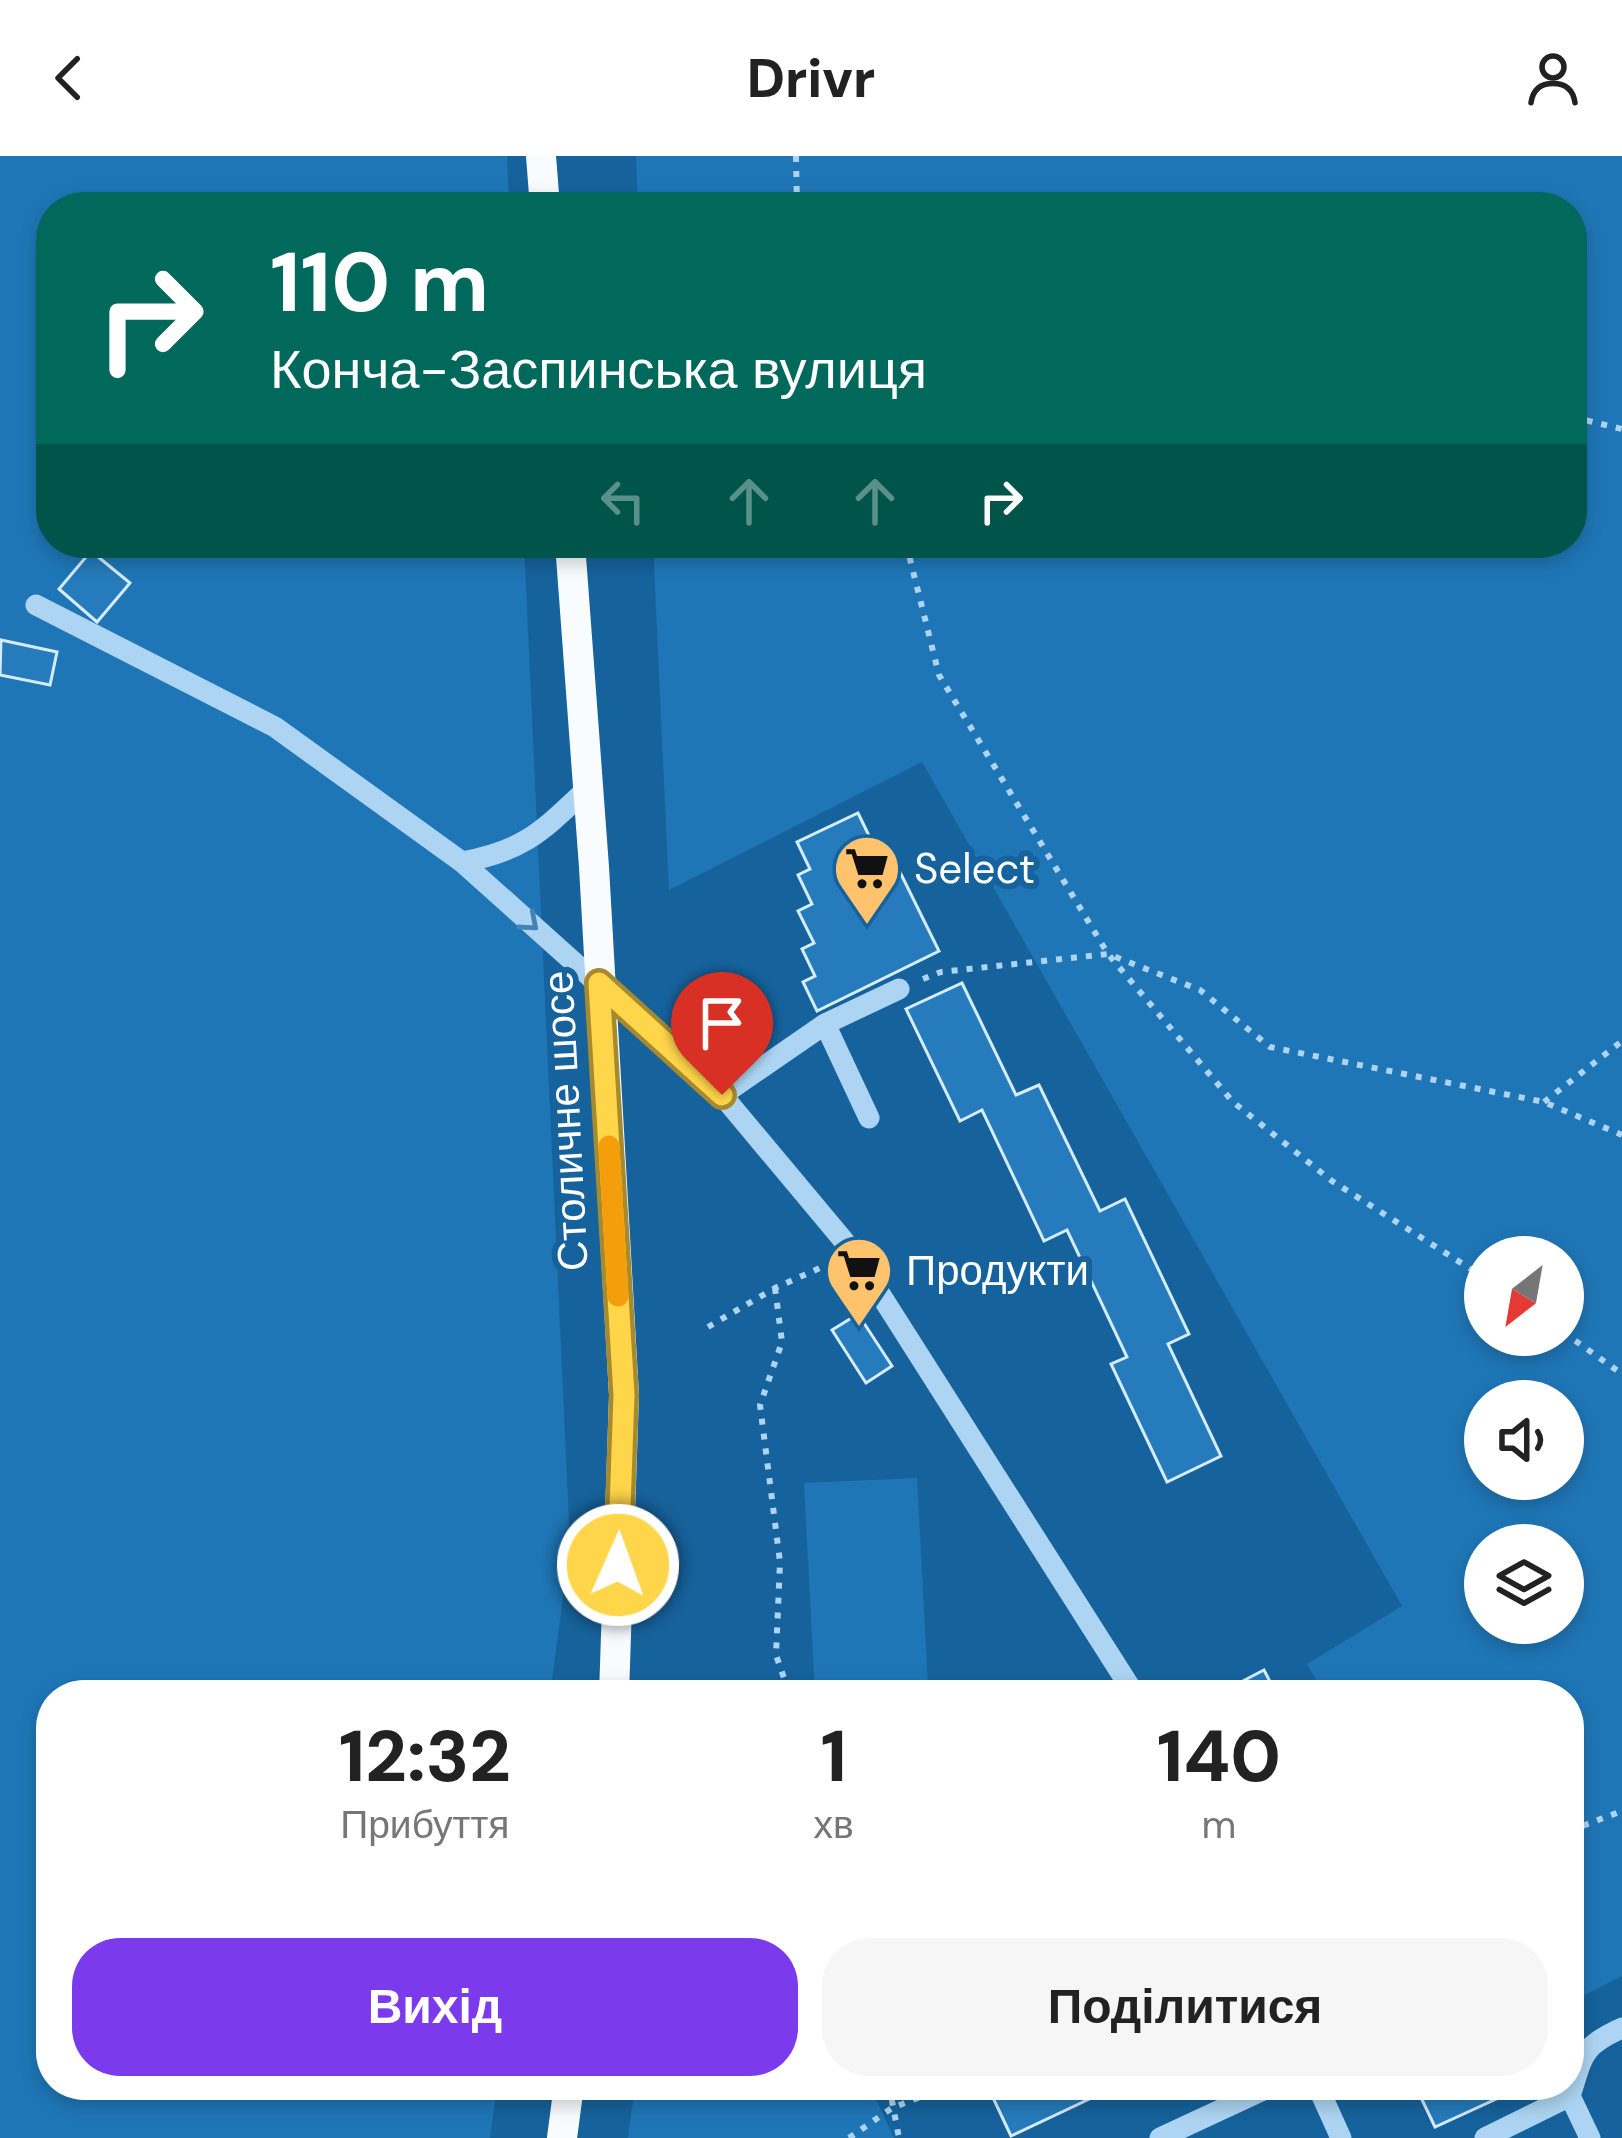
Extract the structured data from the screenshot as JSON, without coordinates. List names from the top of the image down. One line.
{"streets":{"main road":["Столичне шосе"]},"places":{"supermarket":["Select","Продукти"]},"north":"bottom left","page":{"header":"Drivr","turn":["110 m","Конча-Заспинська вулиця"],"eta":["12:32","Прибуття","1","хв","140","m"],"buttons":["Вихід","Поділитися"]}}
